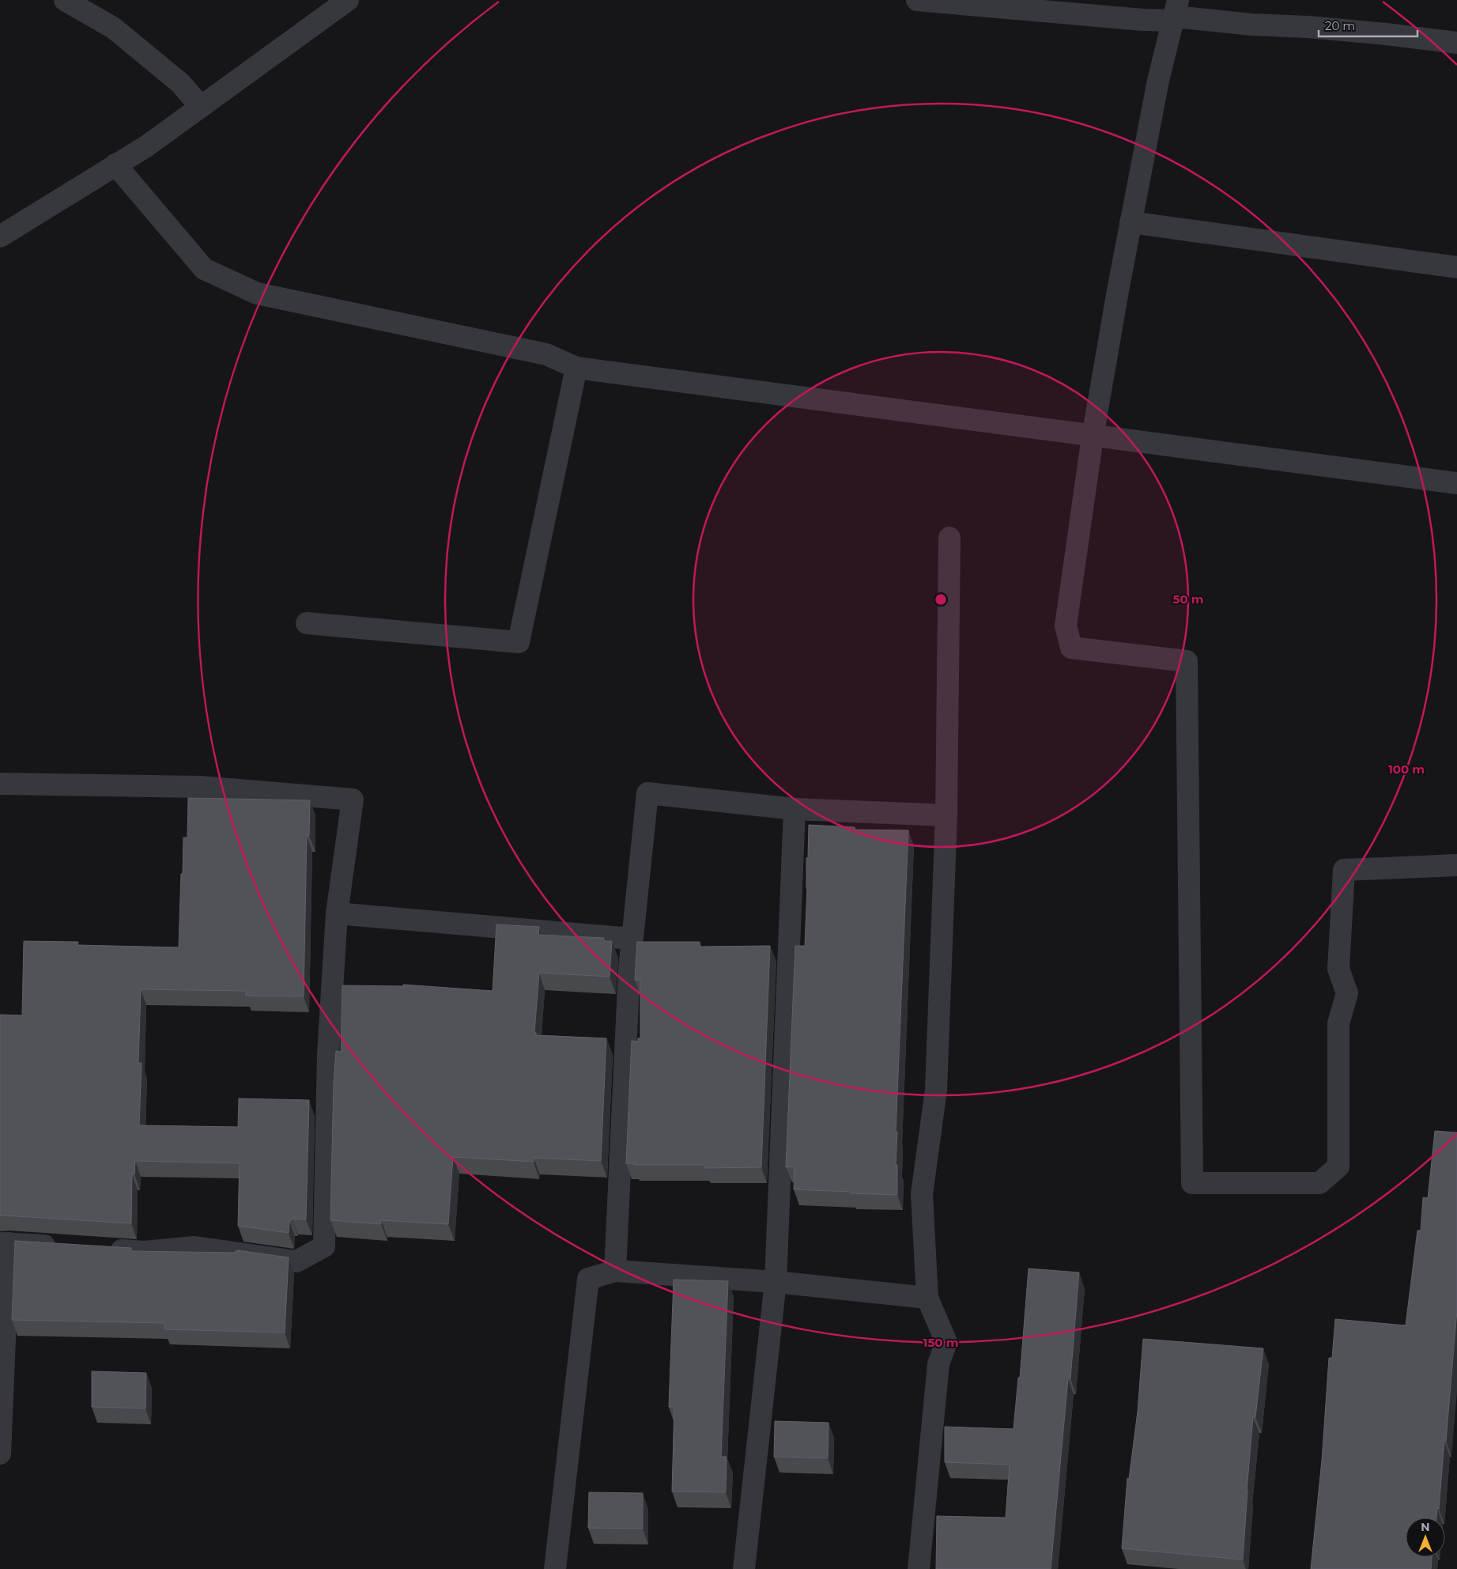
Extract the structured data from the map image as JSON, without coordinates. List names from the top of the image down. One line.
{"scale_bar":"20 m","north":"top","rings":["50 m","100 m","150 m"]}
